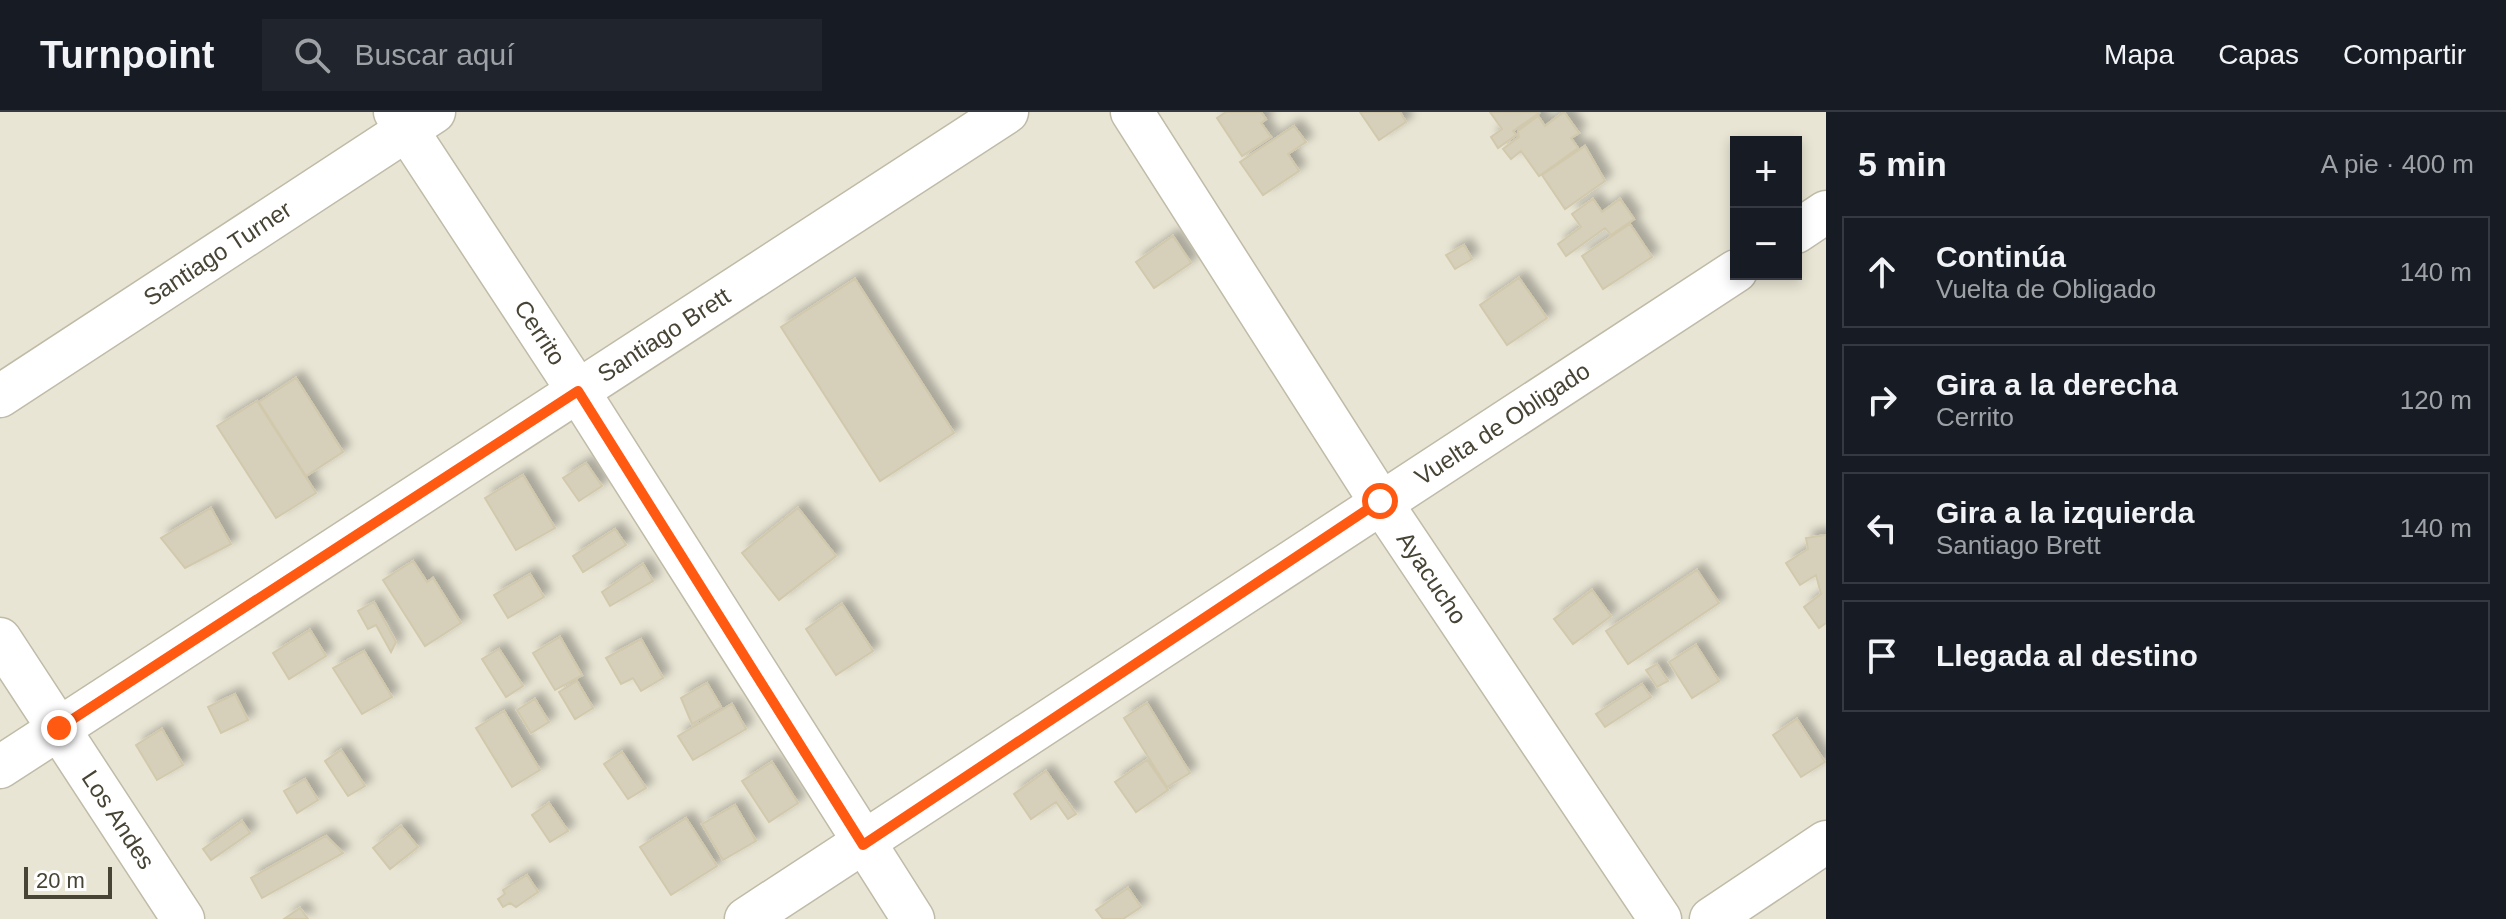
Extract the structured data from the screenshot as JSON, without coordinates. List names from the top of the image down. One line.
{"streets":{"street":["Santiago Turner","Cerrito","Santiago Brett","Vuelta de Obligado","Ayacucho","Los Andes"]},"crossings":[["Santiago Turner","Cerrito"],["Cerrito","Santiago Brett"],["Cerrito","Vuelta de Obligado"],["Santiago Brett","Los Andes"],["Vuelta de Obligado","Ayacucho"]],"scale_bar":"20 m","page":{"header":"Turnpoint","search":"Buscar aquí","nav":["Mapa","Capas","Compartir"],"heading":["5 min","A pie · 400 m"],"map_buttons":["+","−"],"list":[["Continúa","Vuelta de Obligado","140 m"],["Gira a la derecha","Cerrito","120 m"],["Gira a la izquierda","Santiago Brett","140 m"],"Llegada al destino"],"scale":"20 m"}}
